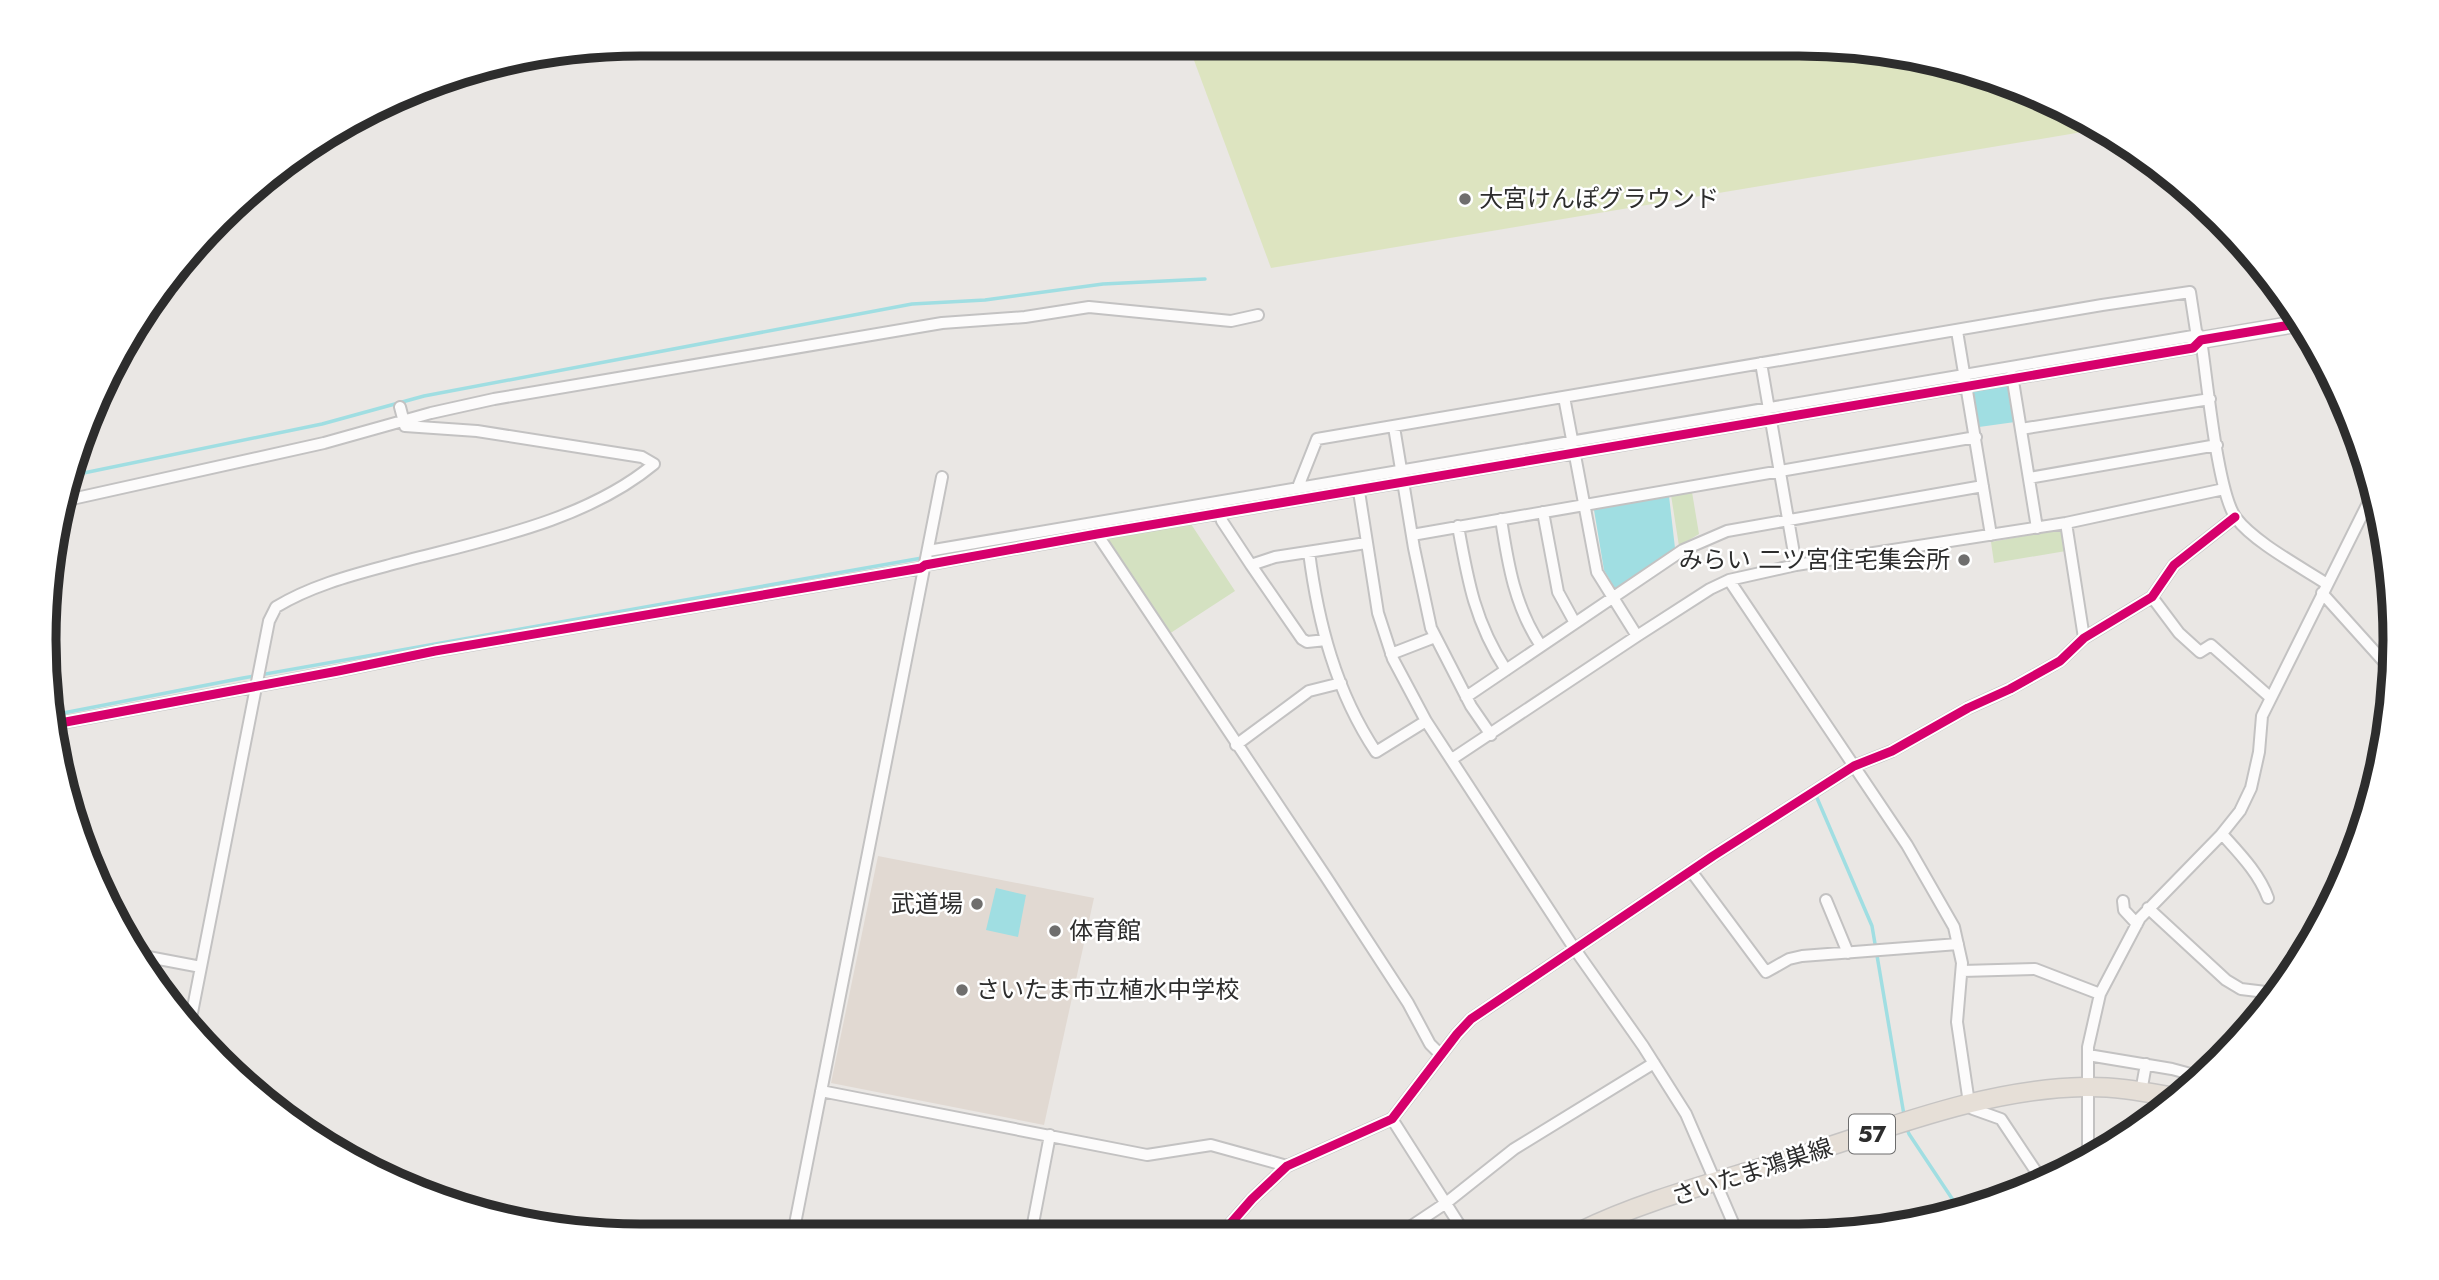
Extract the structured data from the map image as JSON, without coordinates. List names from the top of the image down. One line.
{"streets":{"main road":["57","さいたま鴻巣線"]},"places":["大宮けんぽグラウンド","みらい 二ツ宮住宅集会所","武道場","体育館","さいたま市立植水中学校"]}
